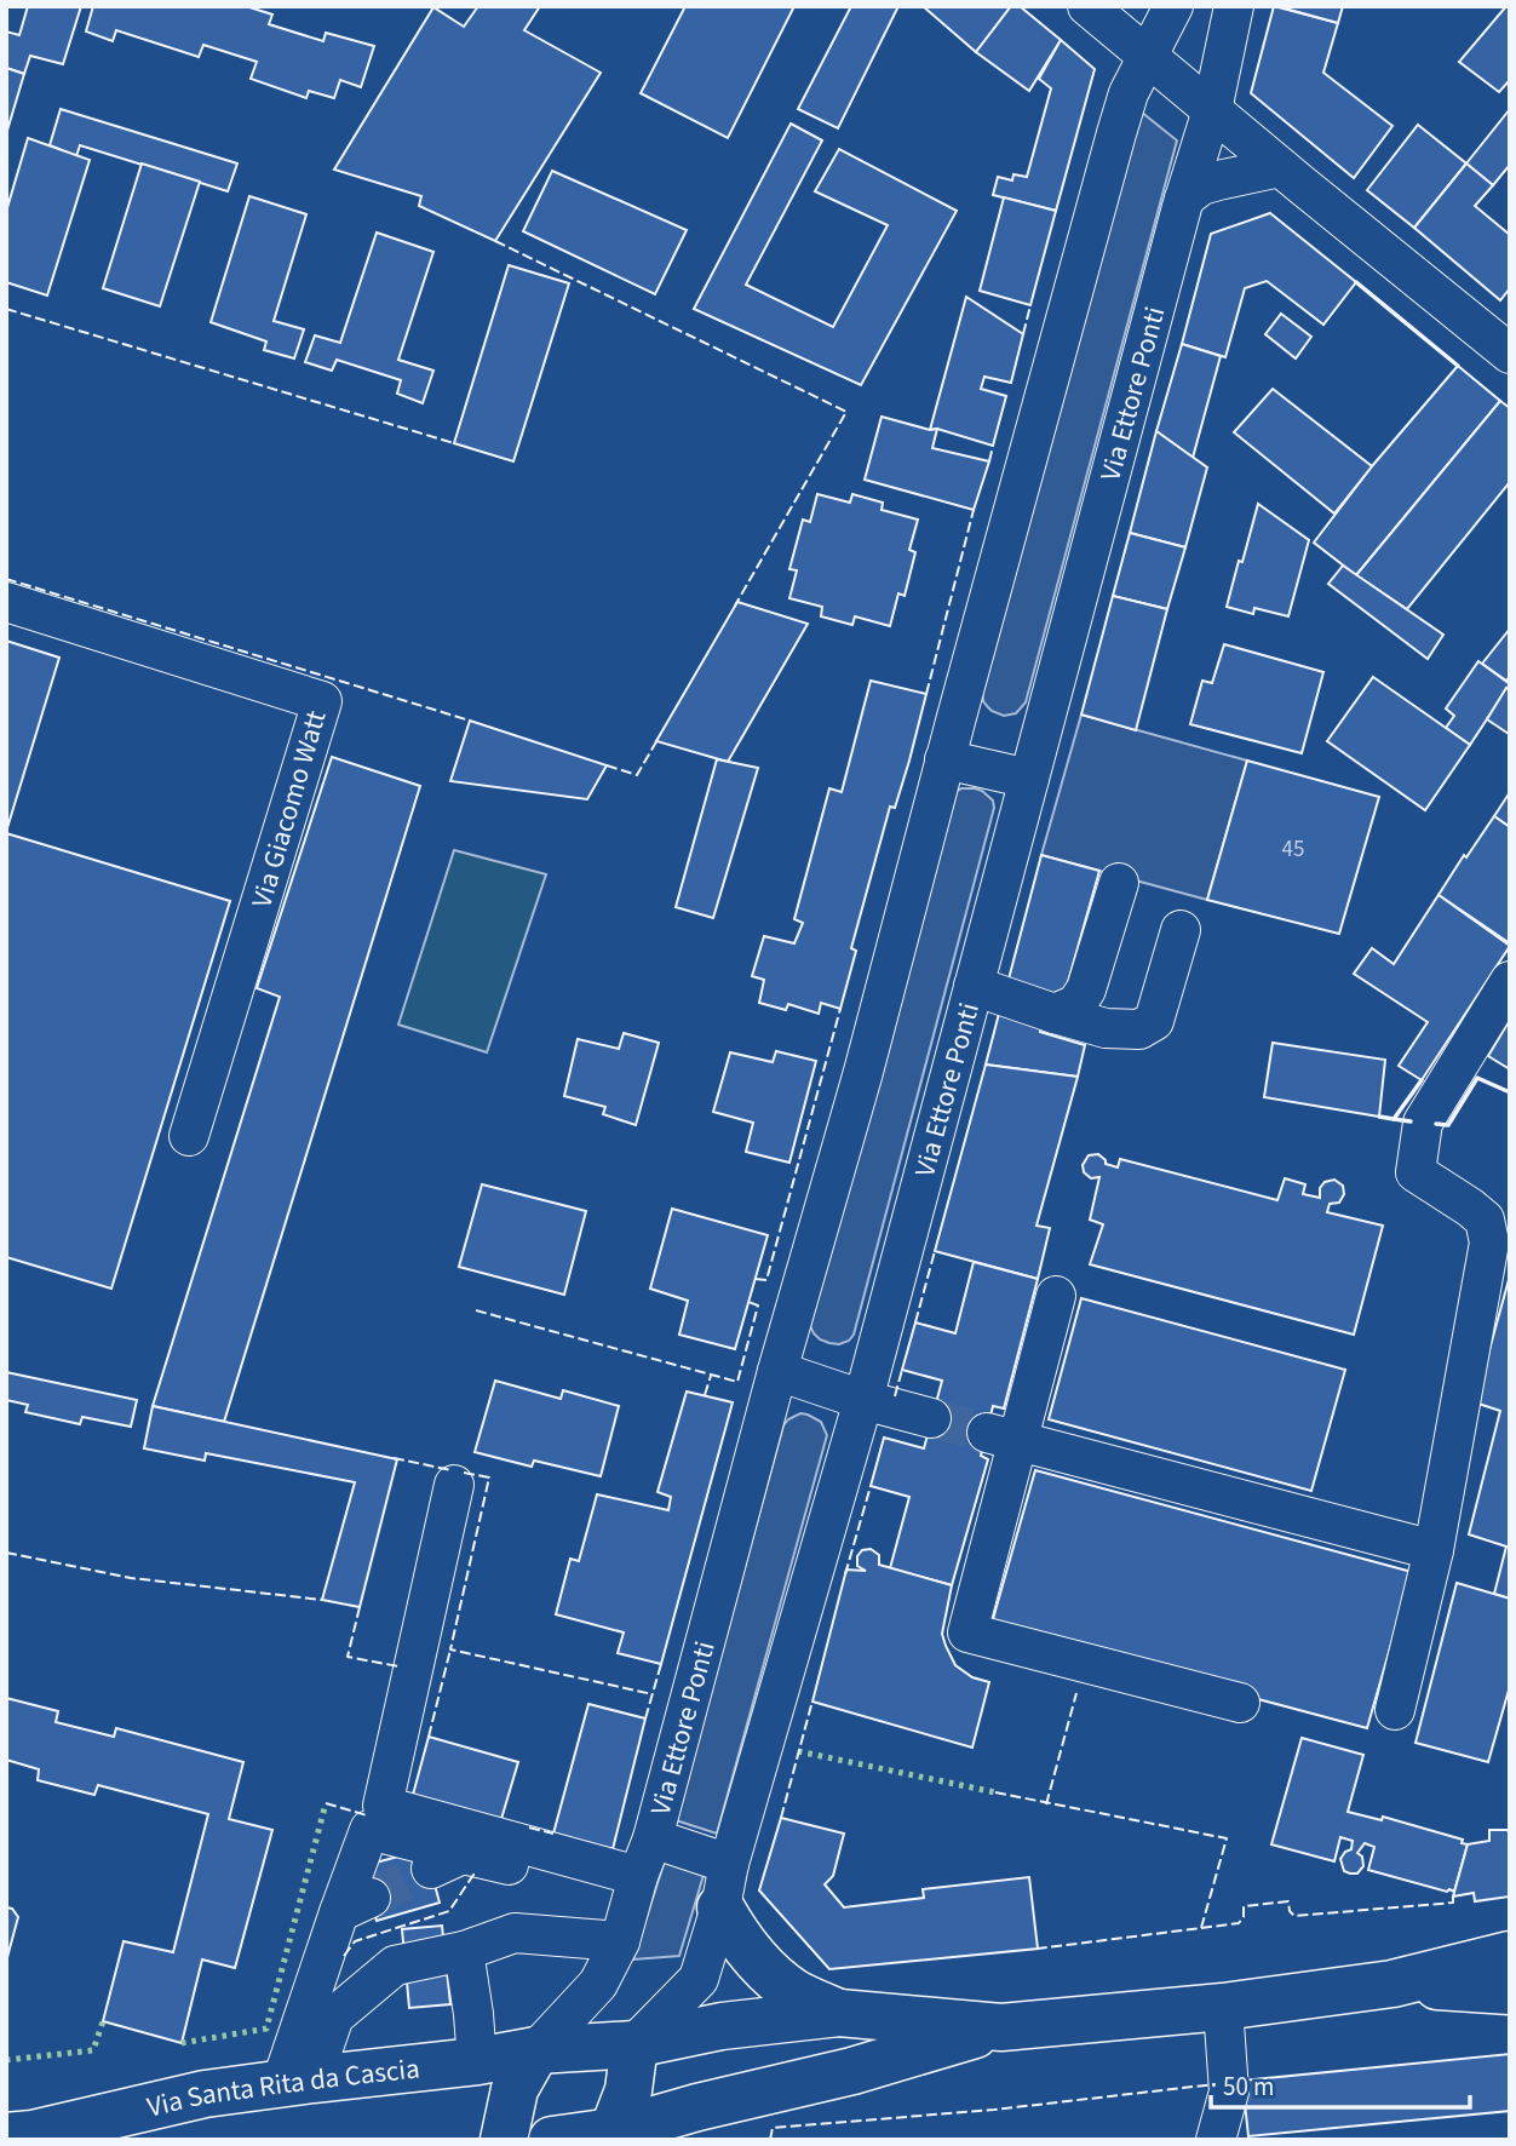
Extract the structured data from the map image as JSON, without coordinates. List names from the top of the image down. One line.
{"streets":{"main road":["Via Santa Rita da Cascia"],"street":["Via Ettore Ponti","Via Giacomo Watt"]},"crossings":[["Via Ettore Ponti","Via Santa Rita da Cascia"]],"house_numbers":["45"],"scale_bar":"50 m"}
